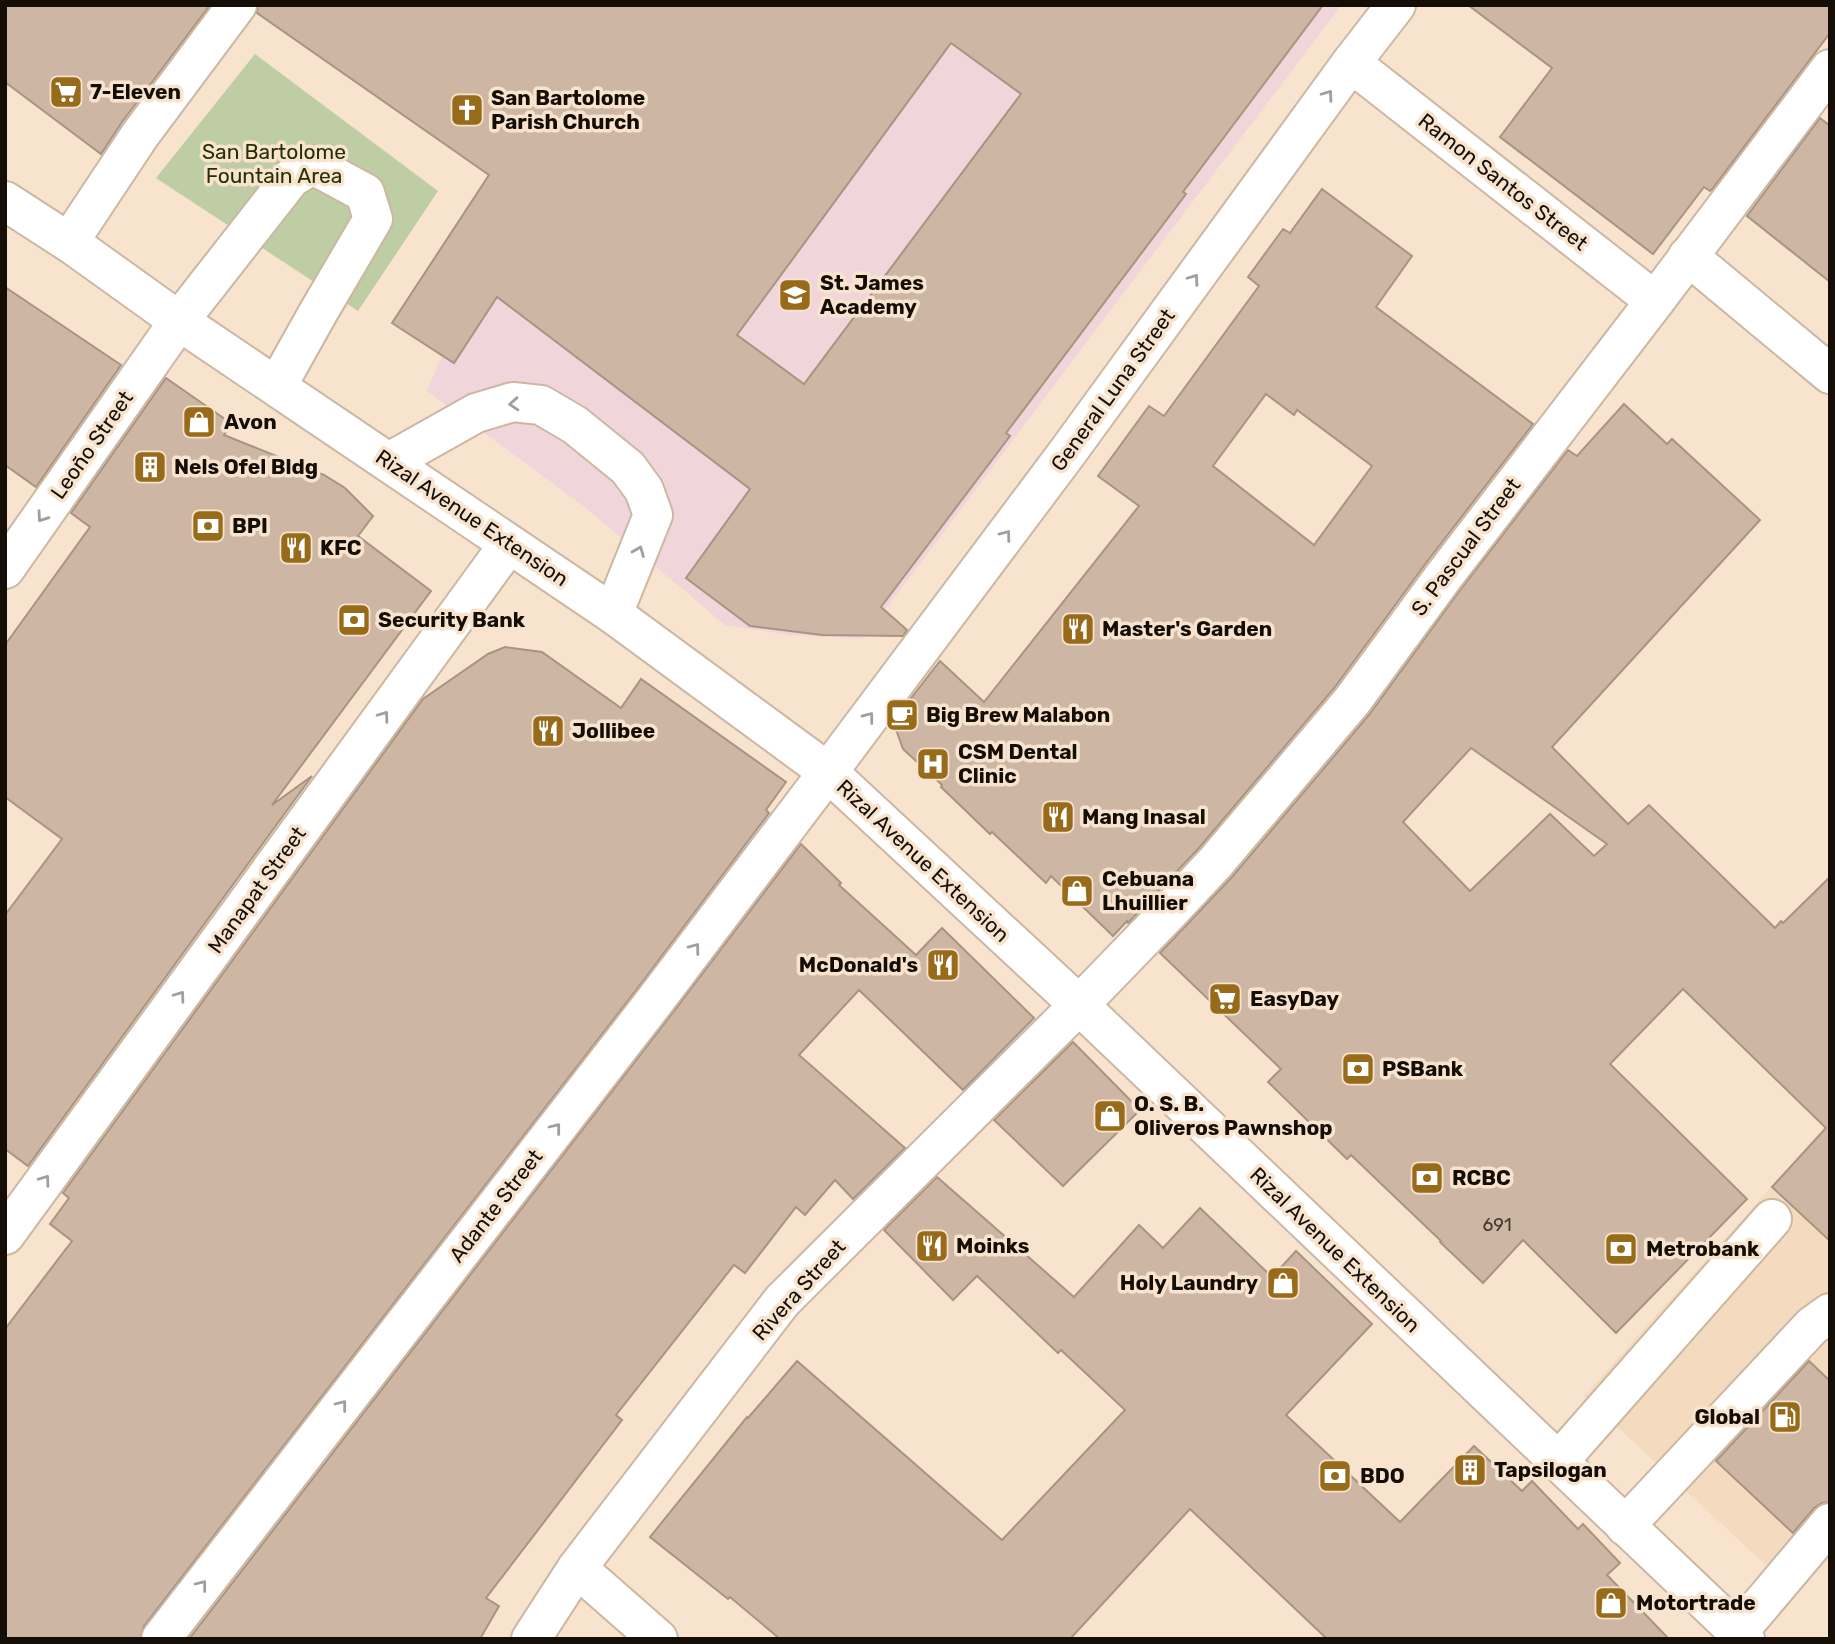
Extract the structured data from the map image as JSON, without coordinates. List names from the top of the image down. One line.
{"streets":{"main road":["Ramon Santos Street","General Luna Street","Leoño Street","Rizal Avenue Extension","S. Pascual Street","Manapat Street","Adante Street","Rivera Street"]},"crossings":[["Ramon Santos Street","General Luna Street"],["Ramon Santos Street","S. Pascual Street"],["General Luna Street","Rizal Avenue Extension"],["General Luna Street","Adante Street"],["Leoño Street","Rizal Avenue Extension"],["Rizal Avenue Extension","S. Pascual Street"],["Rizal Avenue Extension","Manapat Street"],["Rizal Avenue Extension","Adante Street"],["Rizal Avenue Extension","Rivera Street"],["S. Pascual Street","Rivera Street"]],"one_way":["General Luna Street","Leoño Street","Manapat Street","Adante Street"],"parks":["San Bartolome Fountain Area"],"places":{"supermarket":["7-Eleven","EasyDay"],"church":["San Bartolome Parish Church"],"school or university":["St. James Academy"],"shop":["Avon","Cebuana Lhuillier","O. S. B. Oliveros Pawnshop","Holy Laundry","Motortrade"],"building":["Nels Ofel Bldg","Tapsilogan"],"bank":["BPI","Security Bank","PSBank","RCBC","Metrobank","BDO"],"restaurant":["KFC","Master's Garden","Jollibee","Mang Inasal","McDonald's","Moinks"],"cafe":["Big Brew Malabon"],"hospital":["CSM Dental Clinic"],"fuel station":["Global"]},"house_numbers":["691"]}
